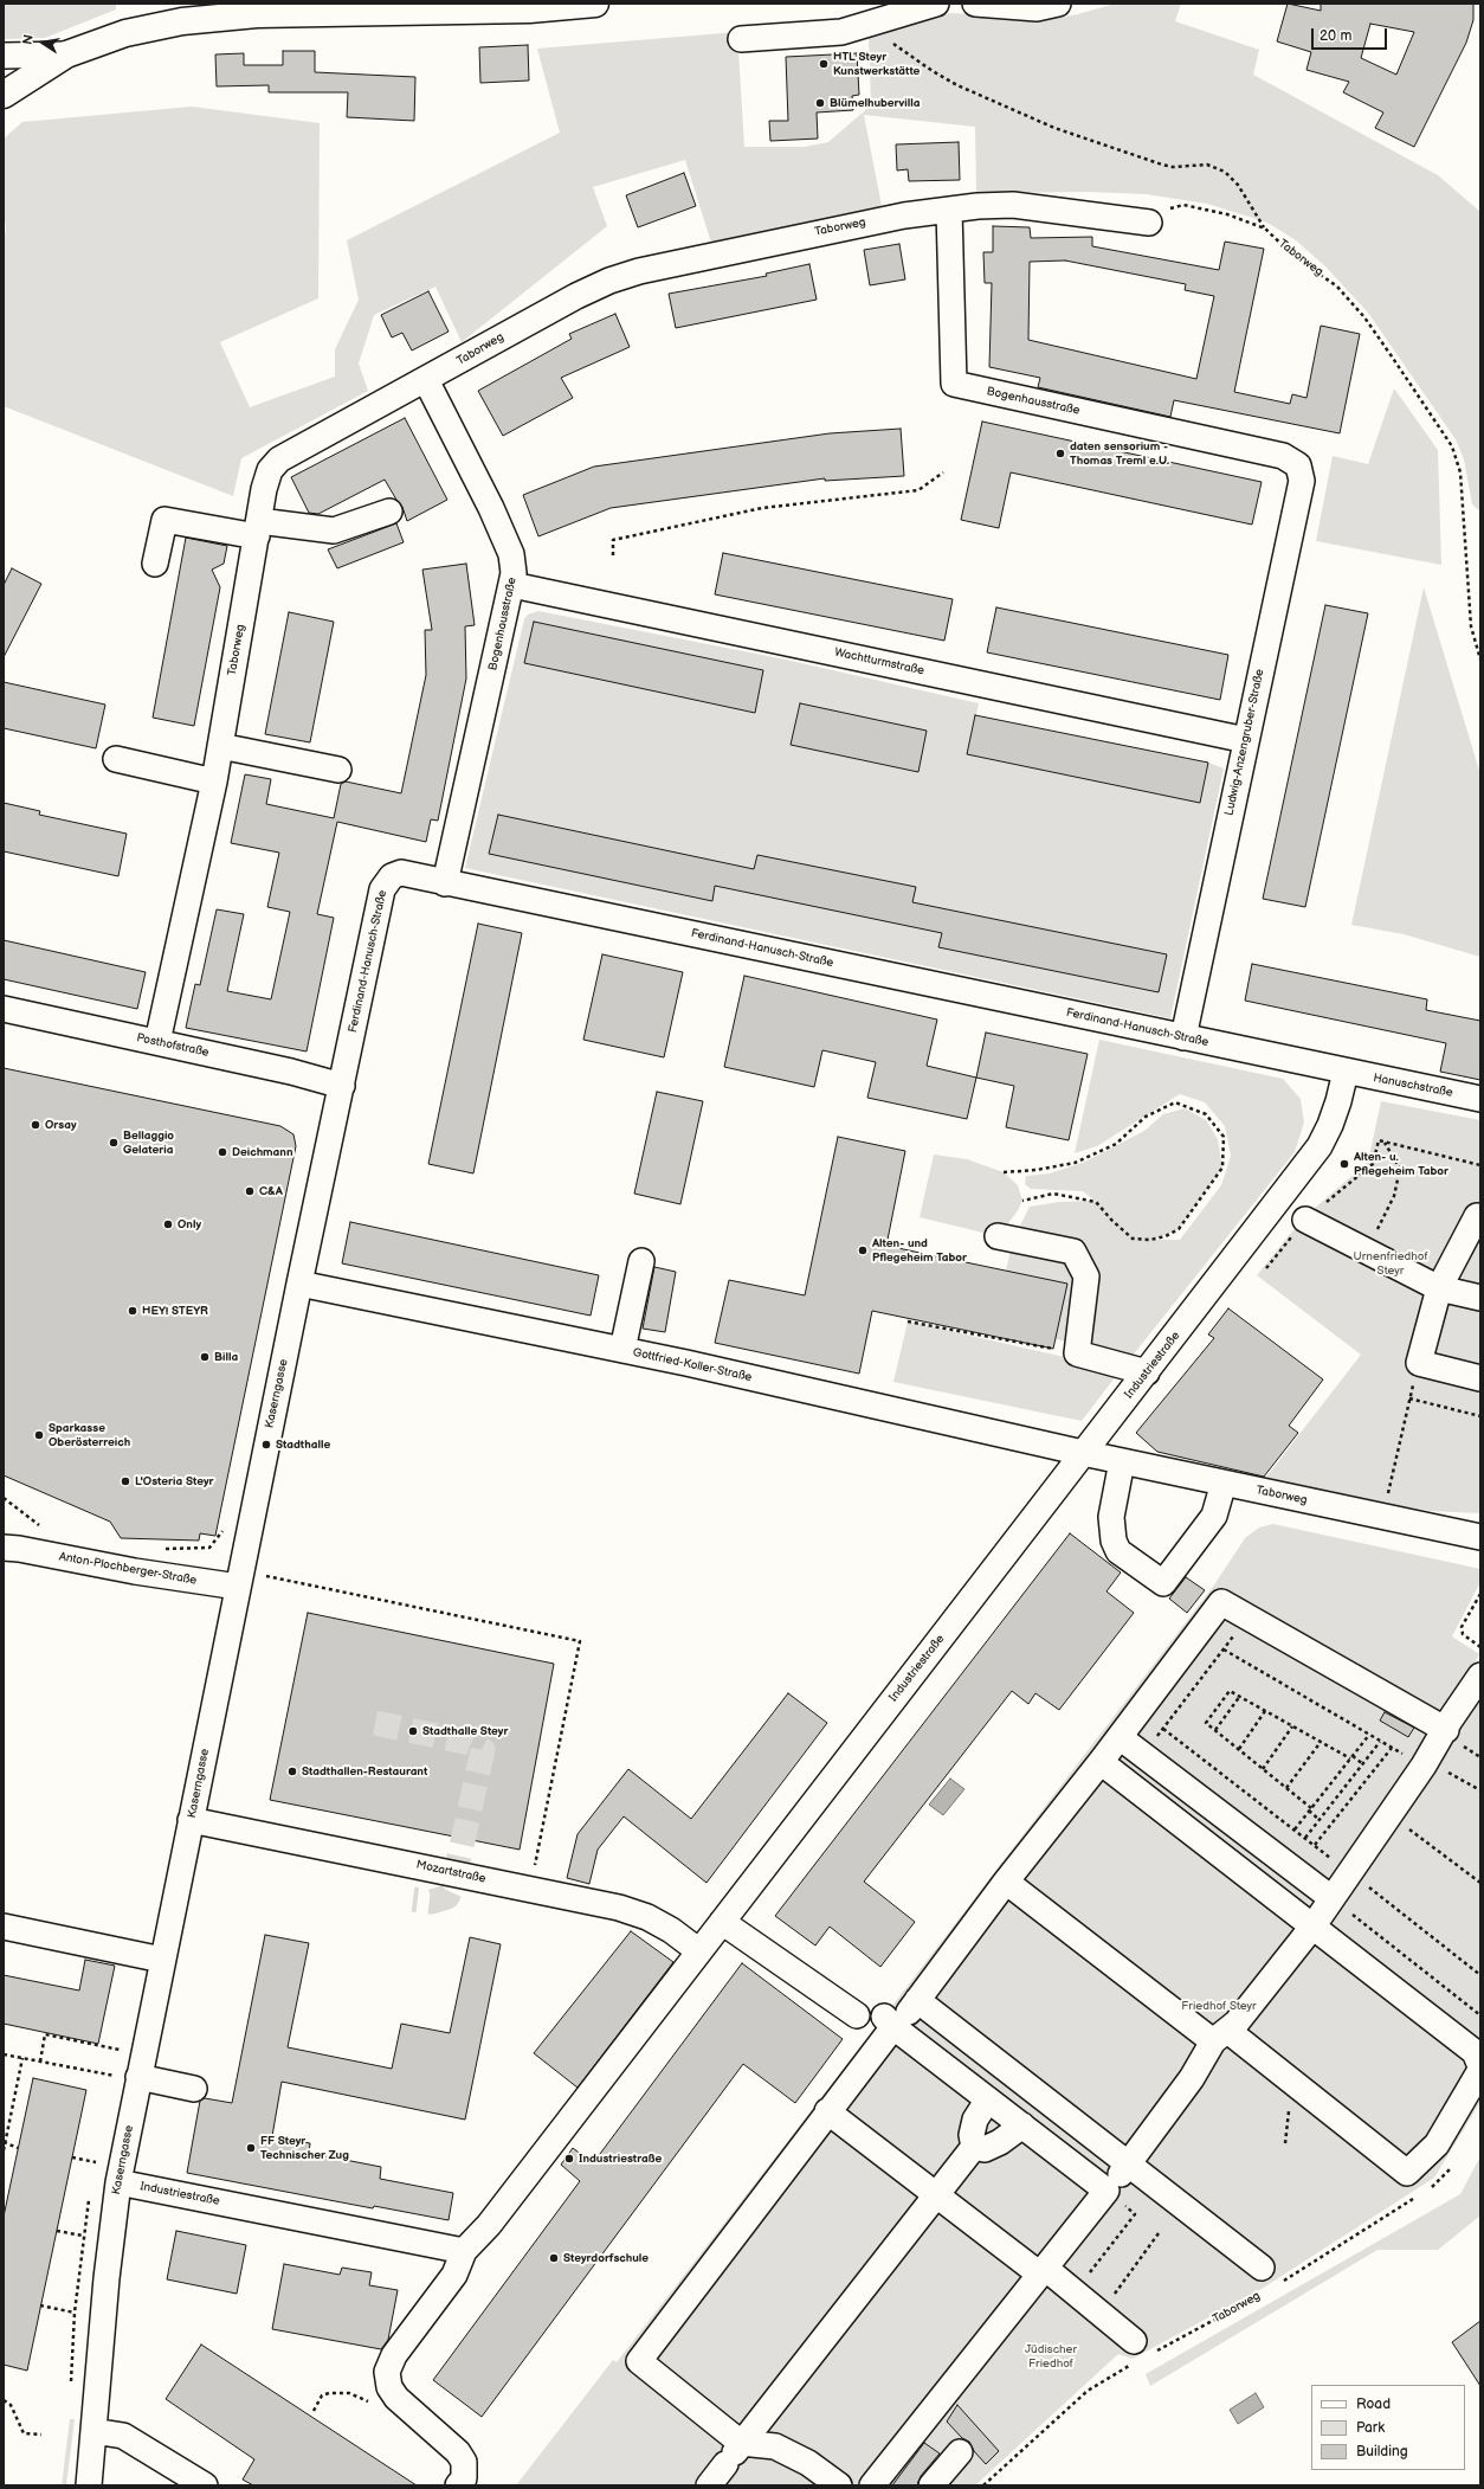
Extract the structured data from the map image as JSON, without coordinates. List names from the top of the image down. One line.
{"streets":{"street":["Taborweg","Bogenhausstraße","Wachtturmstraße","Ludwig-Anzengruber-Straße","Ferdinand-Hanusch-Straße","Posthofstraße","Hanuschstraße","Gottfried-Koller-Straße","Industriestraße","Kaserngasse","Anton-Plochberger-Straße","Mozartstraße"]},"crossings":[["Taborweg","Bogenhausstraße"],["Taborweg","Posthofstraße"],["Taborweg","Gottfried-Koller-Straße"],["Taborweg","Industriestraße"],["Bogenhausstraße","Wachtturmstraße"],["Bogenhausstraße","Ludwig-Anzengruber-Straße"],["Bogenhausstraße","Ferdinand-Hanusch-Straße"],["Wachtturmstraße","Ludwig-Anzengruber-Straße"],["Ludwig-Anzengruber-Straße","Ferdinand-Hanusch-Straße"],["Ferdinand-Hanusch-Straße","Posthofstraße"],["Ferdinand-Hanusch-Straße","Hanuschstraße"],["Ferdinand-Hanusch-Straße","Industriestraße"],["Ferdinand-Hanusch-Straße","Kaserngasse"],["Posthofstraße","Kaserngasse"],["Hanuschstraße","Industriestraße"],["Gottfried-Koller-Straße","Industriestraße"],["Gottfried-Koller-Straße","Kaserngasse"],["Industriestraße","Kaserngasse"],["Industriestraße","Mozartstraße"],["Kaserngasse","Anton-Plochberger-Straße"],["Kaserngasse","Mozartstraße"]],"parks":["Urnenfriedhof Steyr","Friedhof Steyr","Jüdischer Friedhof"],"places":["HTL Steyr Kunstwerkstätte","Blümelhubervilla","daten sensorium - Thomas Treml e.U.","Orsay","Bellaggio Gelateria","Deichmann","Alten- u. Pflegeheim Tabor","C&A","Only","Alten- und Pflegeheim Tabor","HEY! STEYR","Billa","Sparkasse Oberösterreich","Stadthalle","L'Osteria Steyr","Stadthalle Steyr","Stadthallen-Restaurant","FF Steyr Technischer Zug","Industriestraße","Steyrdorfschule"],"legend":["Road","Park","Building"],"scale_bar":"20 m","north":"left"}
